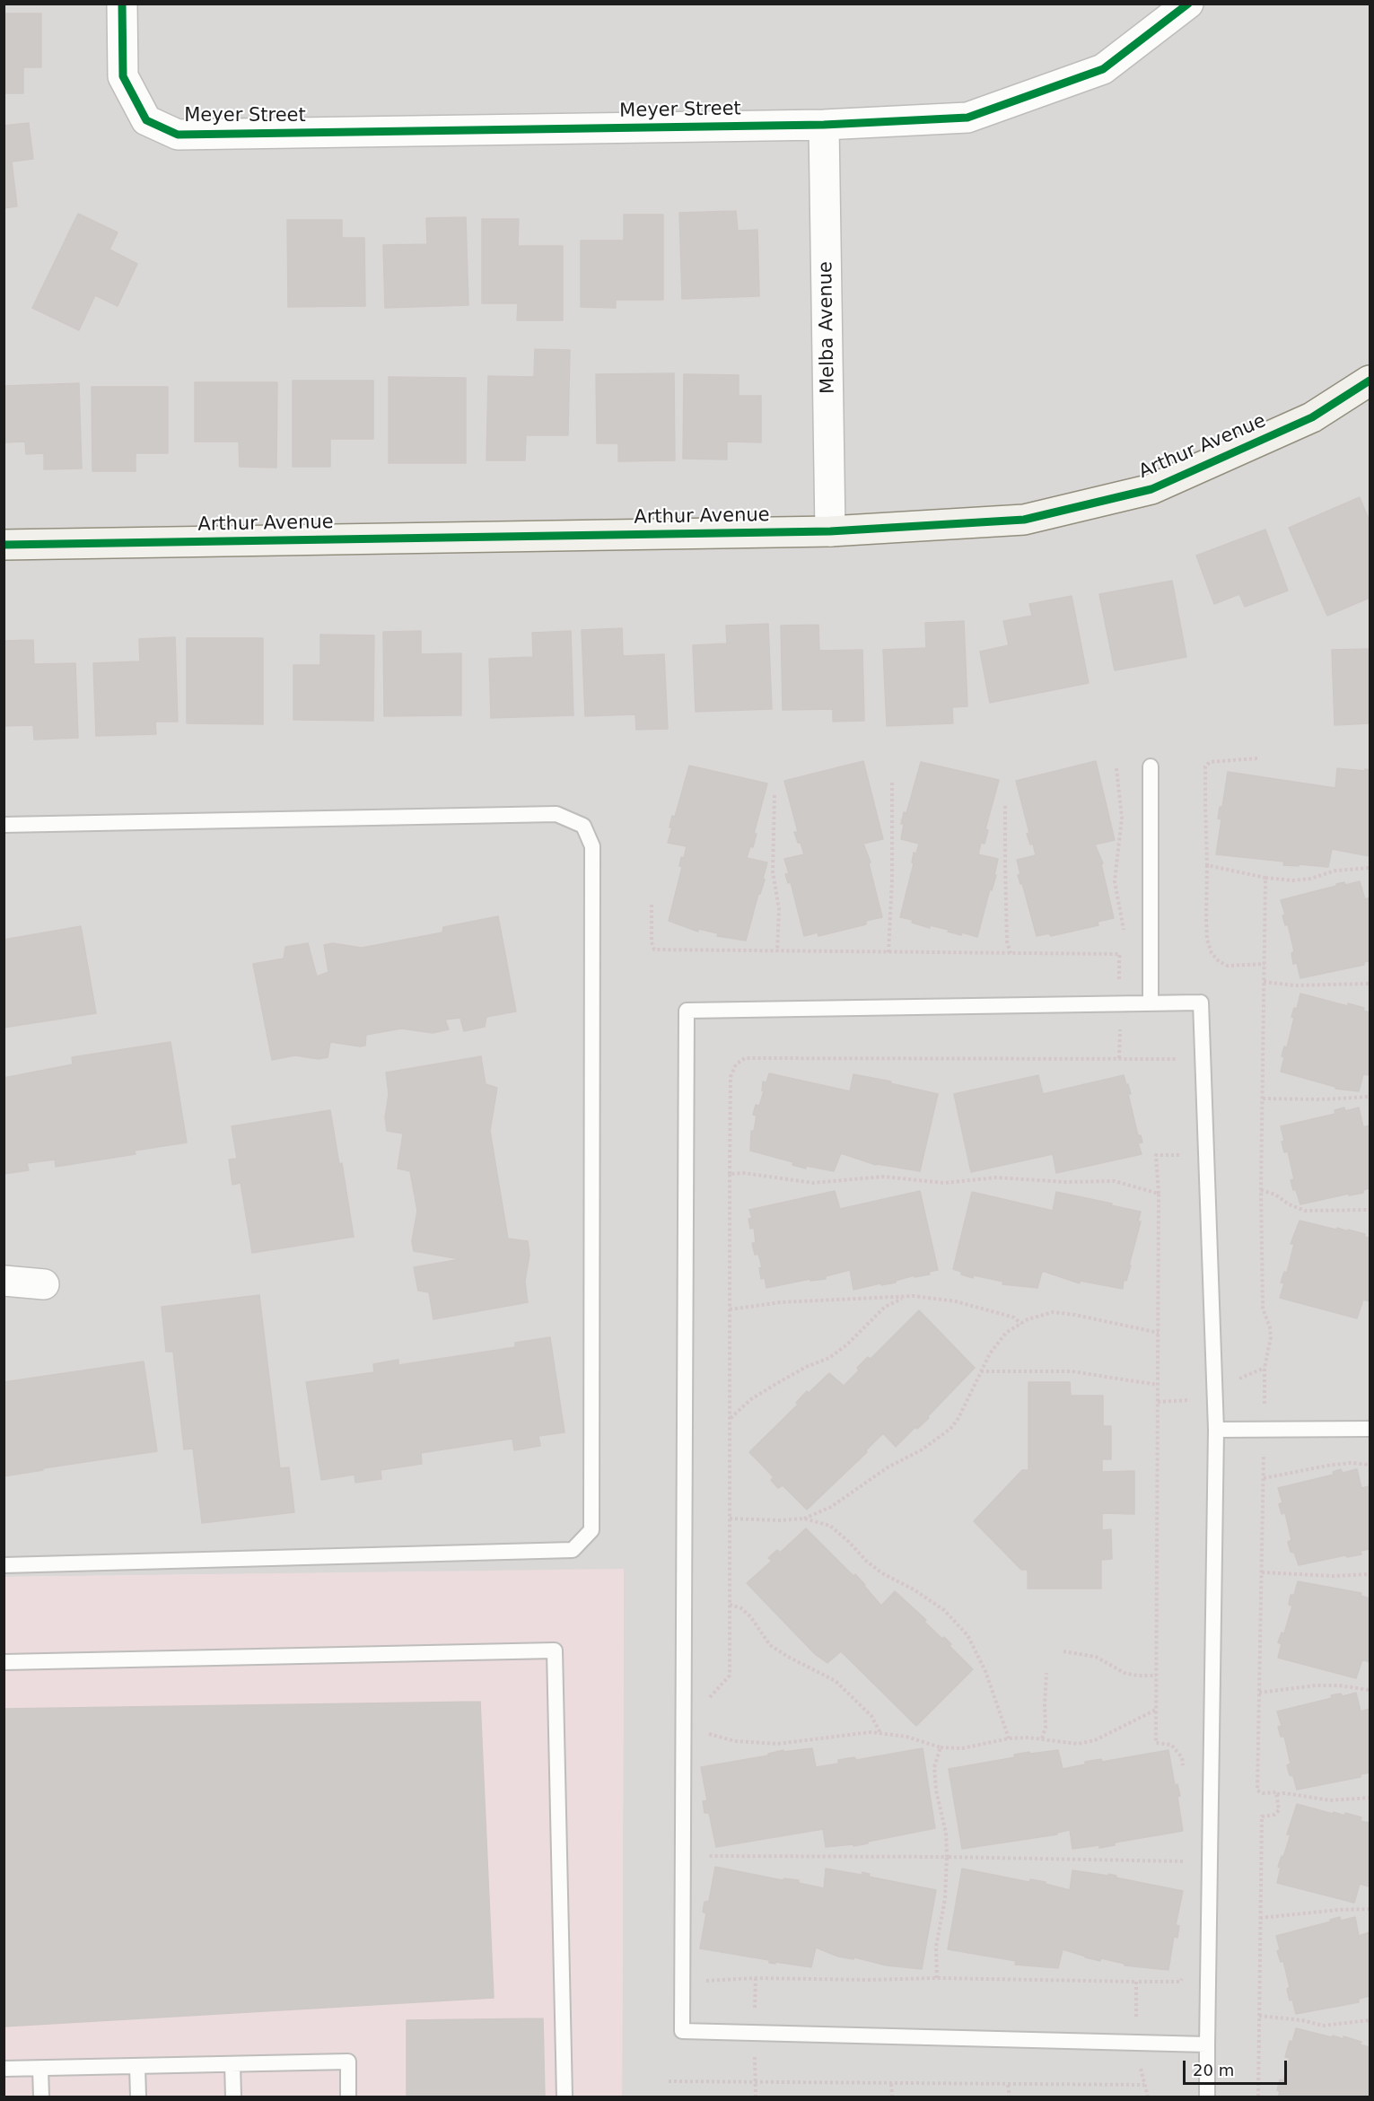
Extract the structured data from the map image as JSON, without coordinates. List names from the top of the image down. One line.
{"streets":{"street":["Meyer Street","Melba Avenue","Arthur Avenue"]},"crossings":[["Meyer Street","Melba Avenue"],["Melba Avenue","Arthur Avenue"]],"scale_bar":"20 m"}
